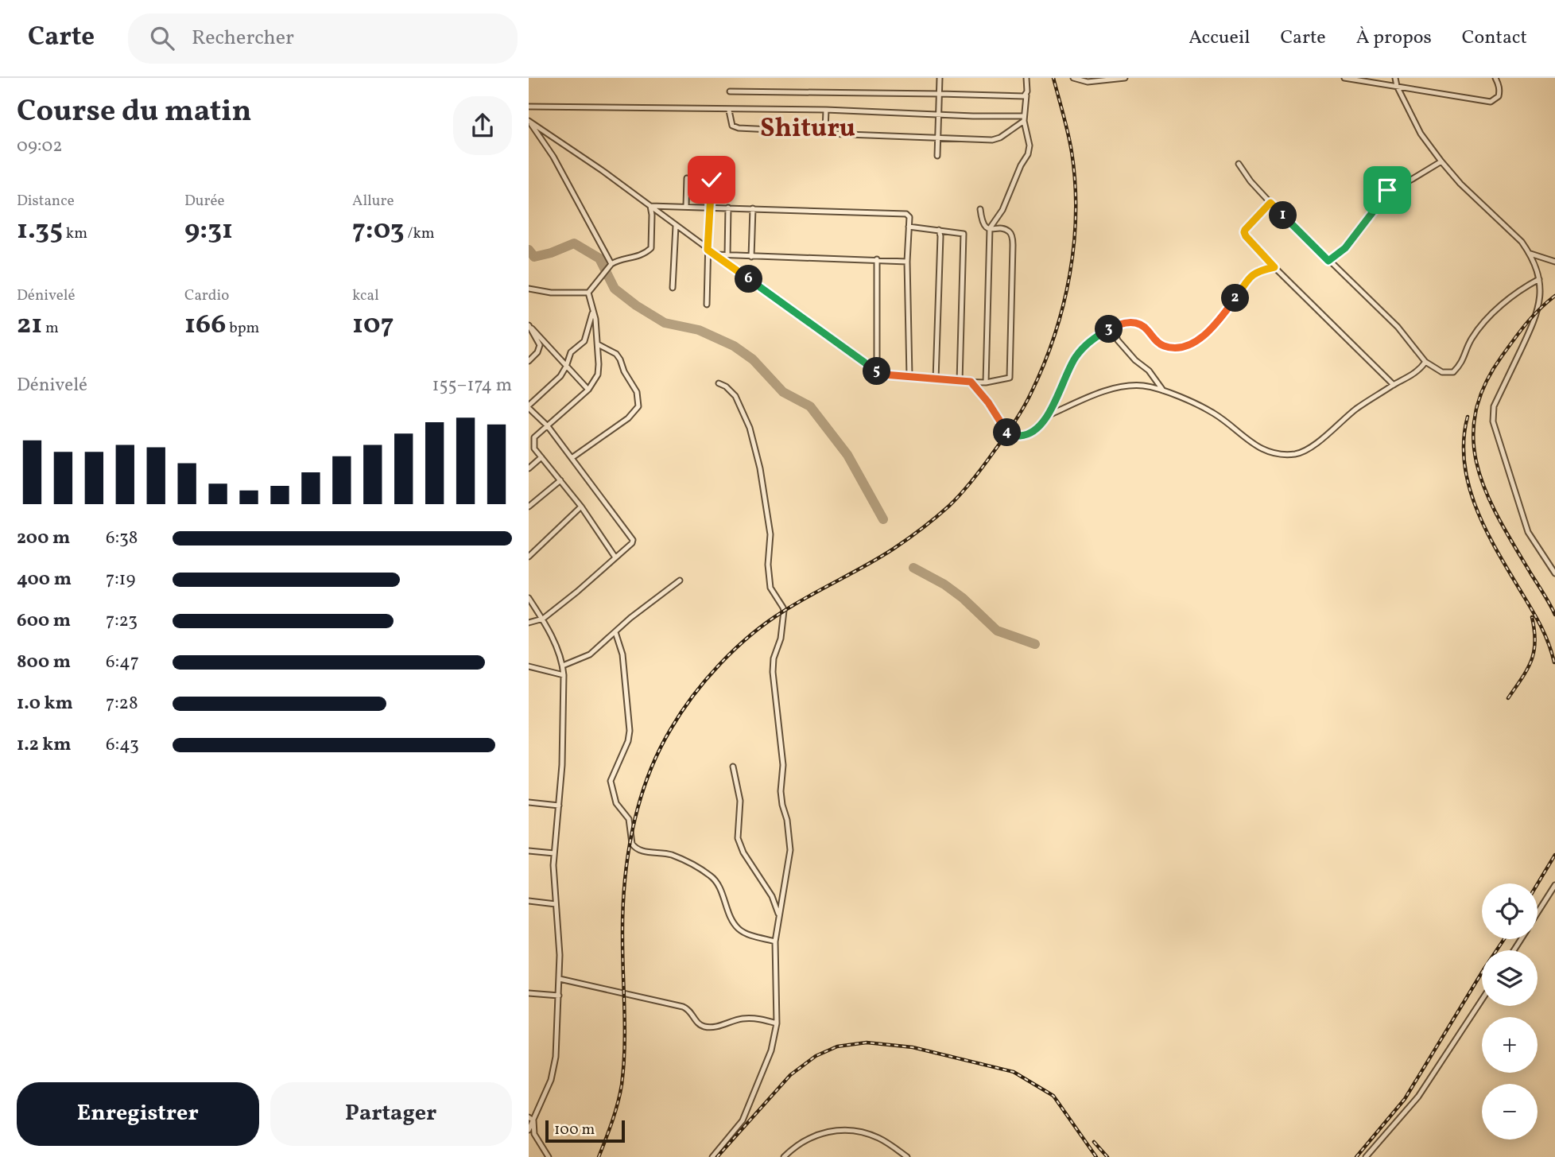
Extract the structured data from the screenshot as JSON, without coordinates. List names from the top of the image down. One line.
{"districts":["Shituru"],"scale_bar":"100 m","page":{"header":"Carte","search":"Rechercher","nav":["Accueil","Carte","À propos","Contact"],"heading":["Course du matin","09:02"],"stats":[["Distance","1.35 km"],["Durée","9:31"],["Allure","7:03 /km"],["Dénivelé","21 m"],["Cardio","166 bpm"],["kcal","107"]],"pins":["1","6","2","3","5","4"],"chart":["Dénivelé","155–174 m"],"list":[{"name":"200 m","note":"6:38"},{"name":"400 m","note":"7:19"},{"name":"600 m","note":"7:23"},{"name":"800 m","note":"6:47"},{"name":"1.0 km","note":"7:28"},{"name":"1.2 km","note":"6:43"}],"map_buttons":["+","−"],"buttons":["Enregistrer","Partager"],"scale":"100 m"}}
